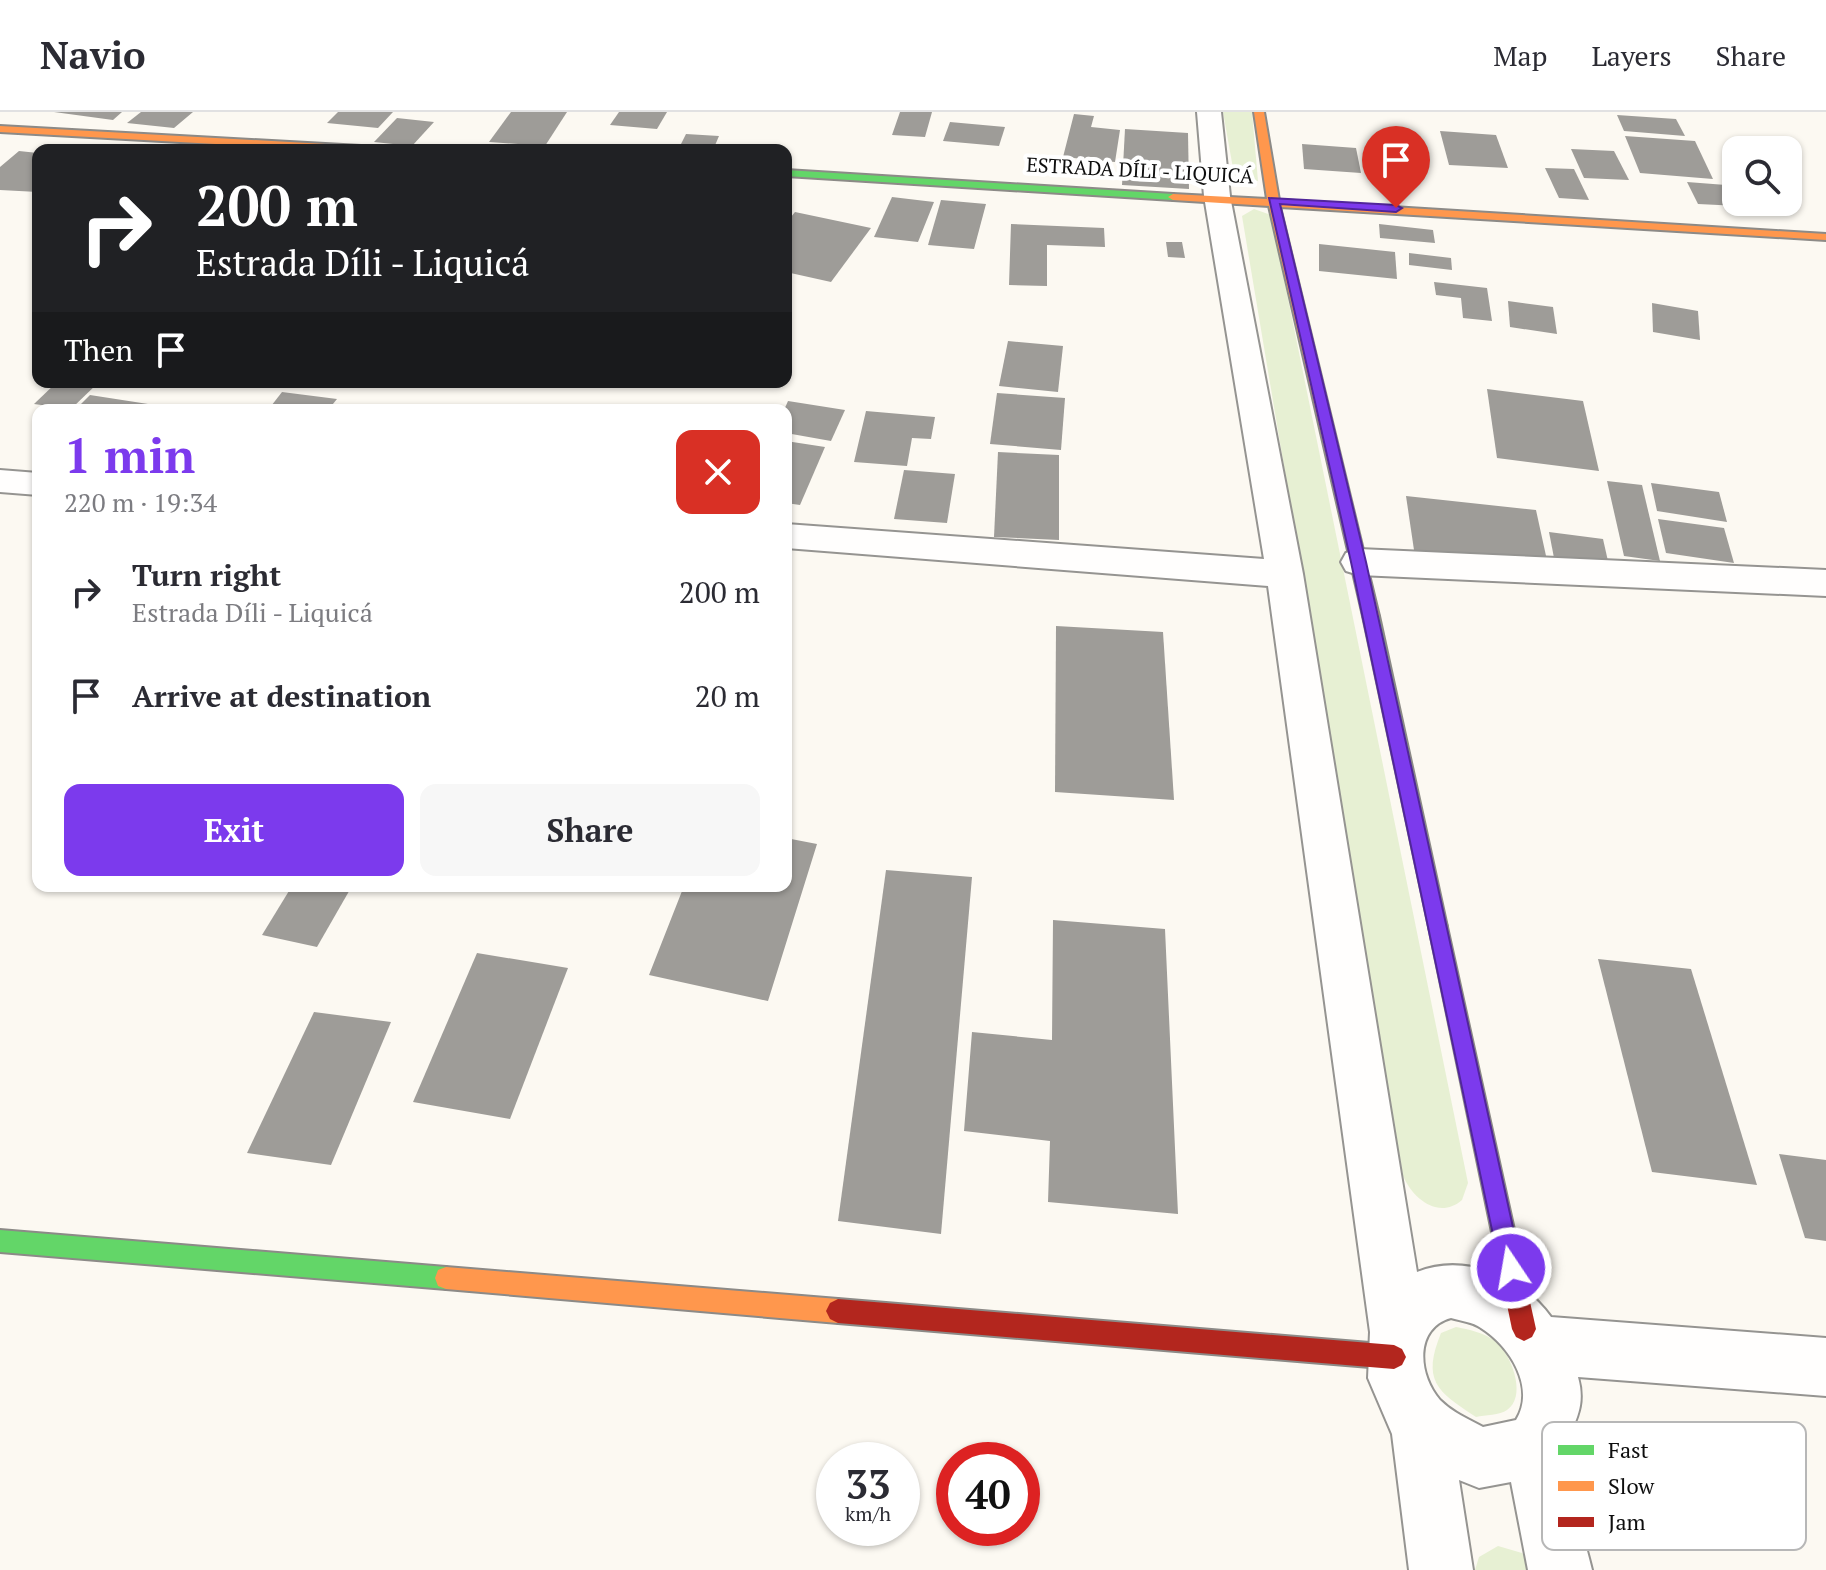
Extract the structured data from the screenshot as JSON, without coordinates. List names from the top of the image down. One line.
{"streets":{"street":["ESTRADA DÍLI - LIQUICÁ"]},"legend":["Fast","Slow","Jam"],"page":{"header":"Navio","nav":["Map","Layers","Share"],"turn":["200 m","Estrada Díli - Liquicá"],"then":"Then","heading":["1 min","220 m · 19:34"],"list":[{"name":"Turn right","note":"Estrada Díli - Liquicá","value":"200 m"},{"name":"Arrive at destination","value":"20 m"}],"buttons":["Exit","Share"],"speed":"33 km/h","limit":"40"}}
